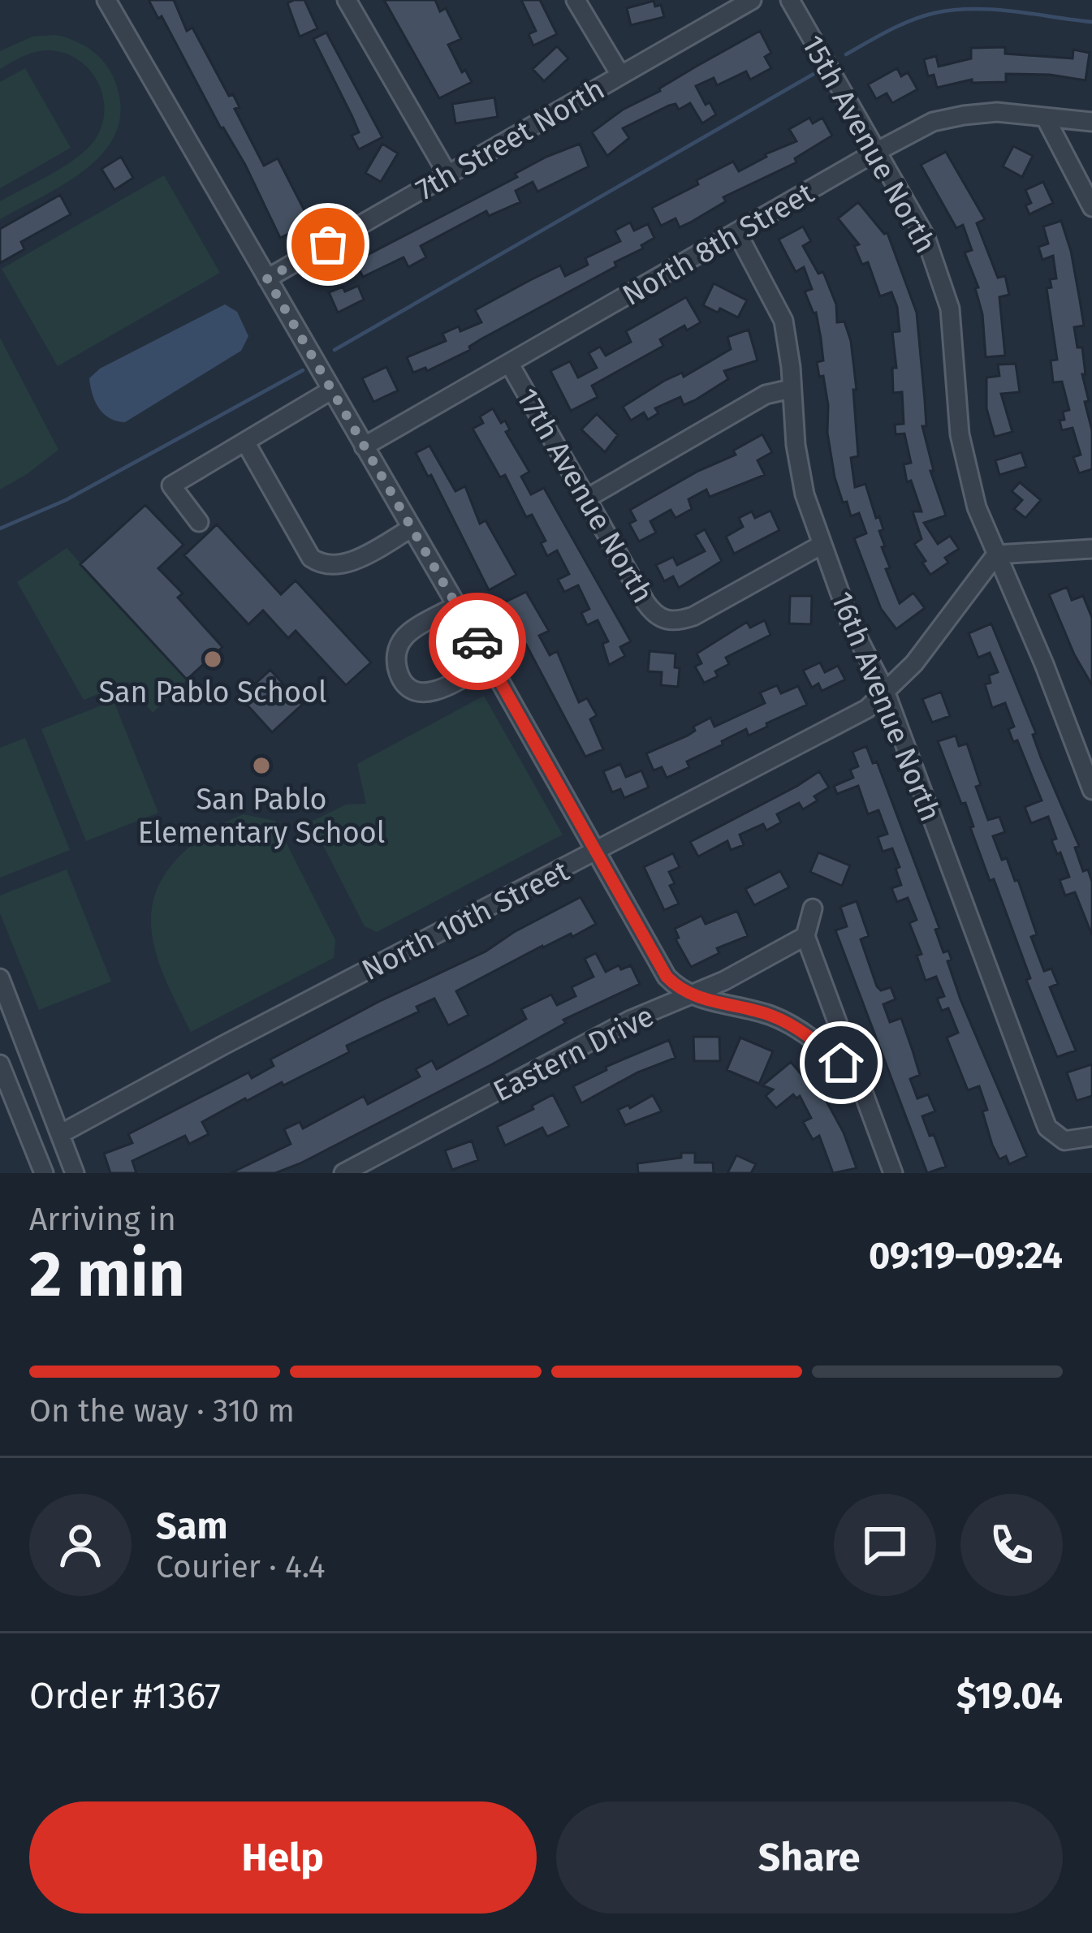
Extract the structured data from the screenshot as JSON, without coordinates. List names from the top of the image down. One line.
{"streets":{"street":["7th Street North","15th Avenue North","North 8th Street","17th Avenue North","16th Avenue North","North 10th Street","Eastern Drive"]},"crossings":[["15th Avenue North","North 8th Street"],["15th Avenue North","North 10th Street"],["North 8th Street","17th Avenue North"],["North 8th Street","16th Avenue North"],["17th Avenue North","16th Avenue North"],["16th Avenue North","North 10th Street"]],"places":["San Pablo School","San Pablo Elementary School"],"page":{"heading":["2 min","Arriving in","09:19–09:24"],"panel":["Sam","Courier · 4.4","Order #1367","$19.04"],"bar":"On the way · 310 m","buttons":["Help","Share"]}}
